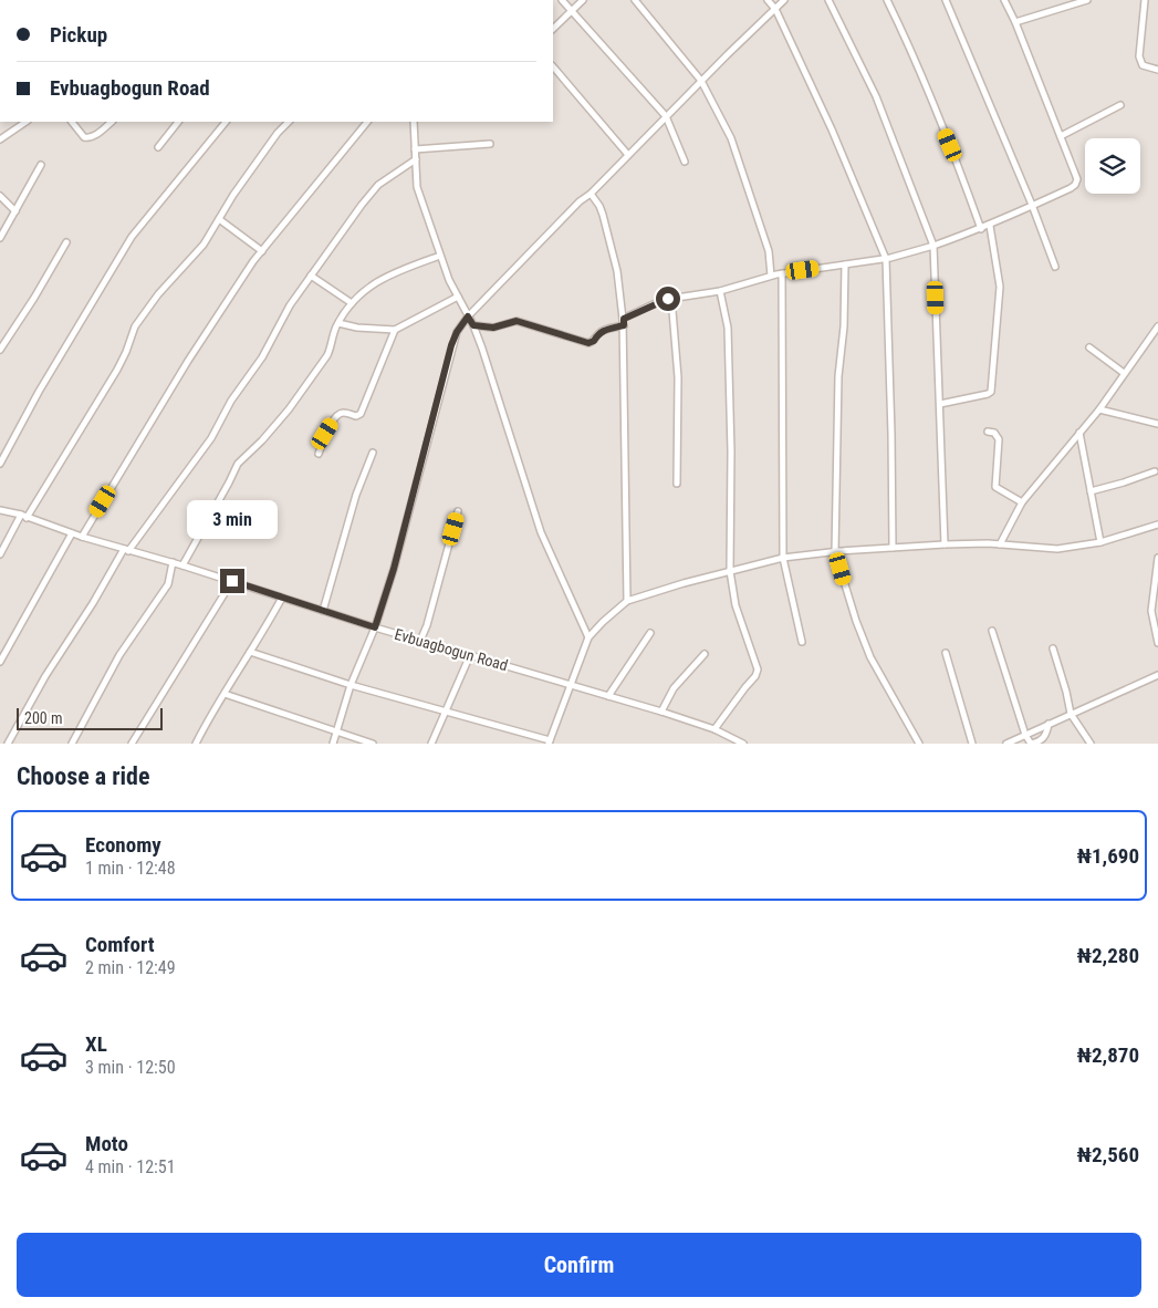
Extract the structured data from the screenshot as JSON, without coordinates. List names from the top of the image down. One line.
{"streets":{"street":["Evbuagbogun Road"]},"scale_bar":"200 m","page":{"banner":["Pickup","Evbuagbogun Road"],"bubble":"3 min","scale":"200 m","heading":"Choose a ride","list":[{"name":"Economy","note":"1 min · 12:48","value":"₦1,690"},{"name":"Comfort","note":"2 min · 12:49","value":"₦2,280"},{"name":"XL","note":"3 min · 12:50","value":"₦2,870"},{"name":"Moto","note":"4 min · 12:51","value":"₦2,560"}],"buttons":"Confirm"}}
